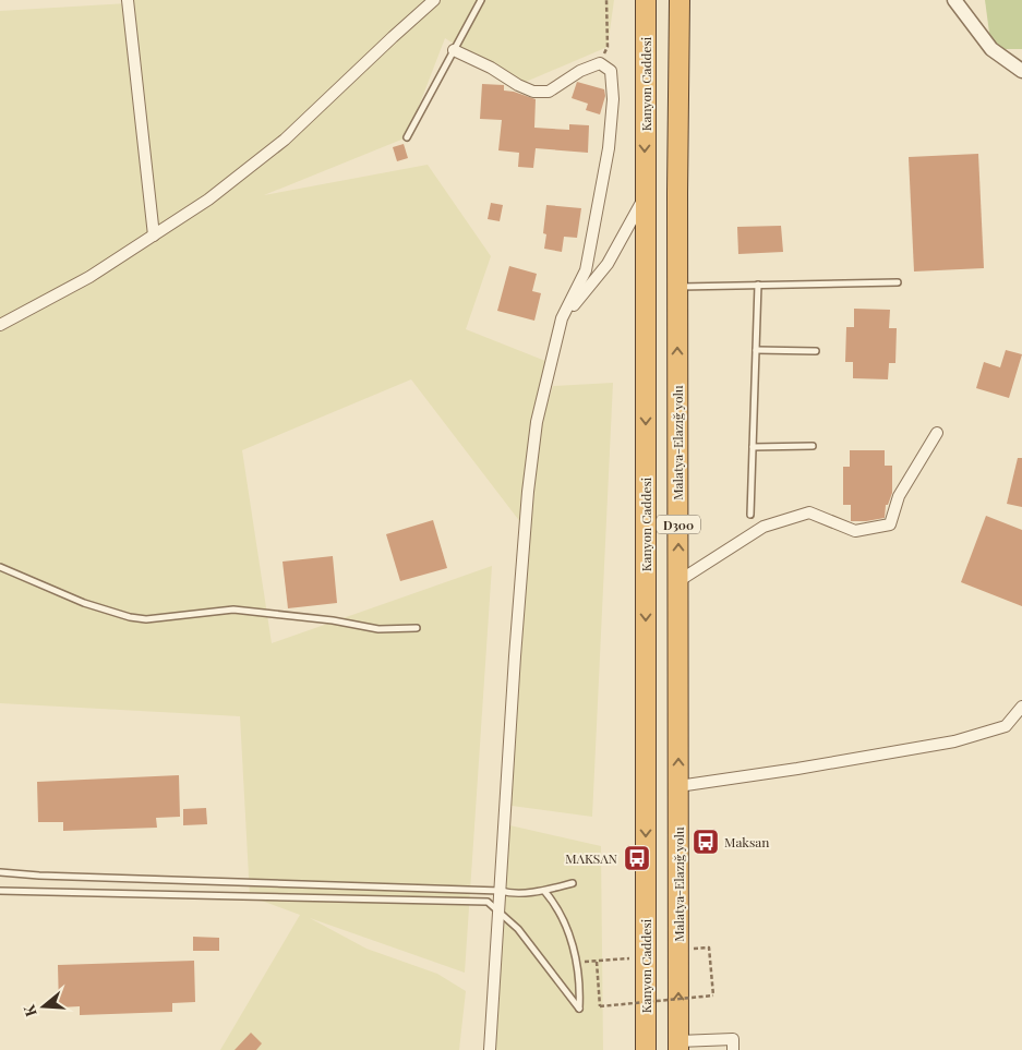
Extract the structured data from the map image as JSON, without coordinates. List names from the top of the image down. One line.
{"streets":{"highway":["Kanyon Caddesi","Malatya-Elazığ yolu","D300"]},"one_way":["Kanyon Caddesi","Malatya-Elazığ yolu"],"places":{"bus stop":["Maksan","MAKSAN"]},"north":"left"}
